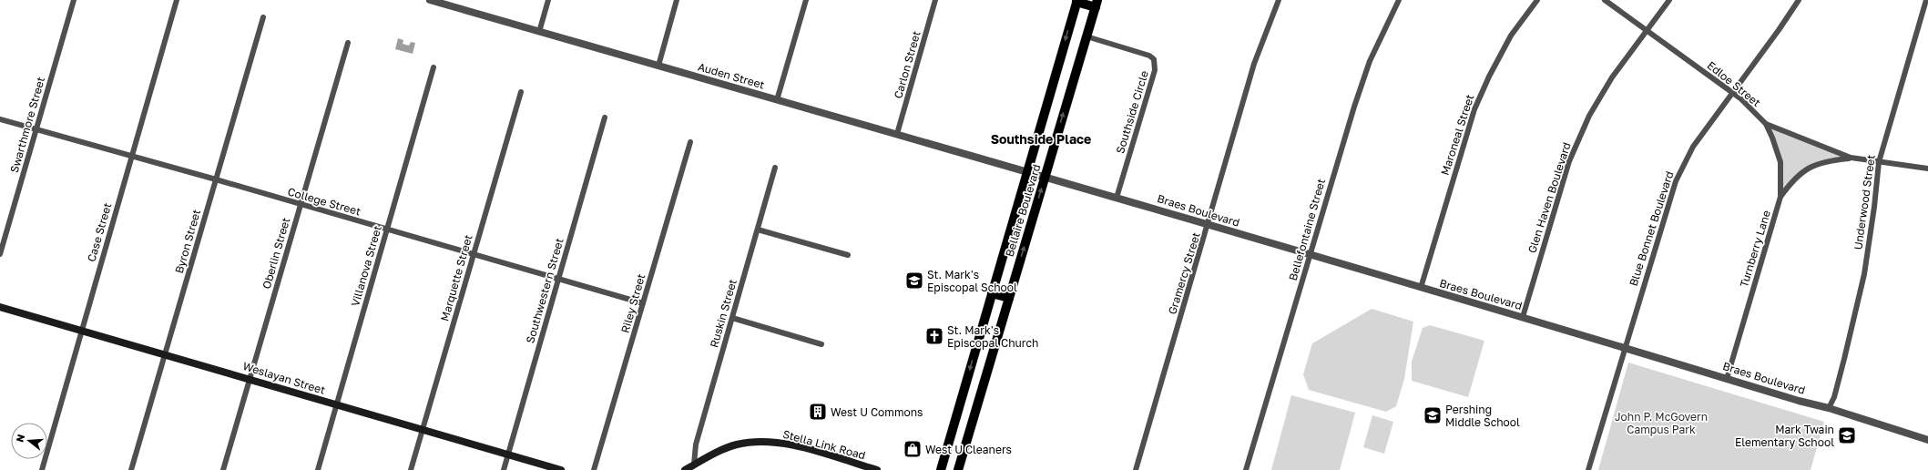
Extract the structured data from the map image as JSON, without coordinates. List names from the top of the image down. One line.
{"streets":{"main road":["Bellaire Boulevard","Weslayan Street","Stella Link Road"],"street":["Carlon Street","Auden Street","Edloe Street","Southside Circle","Swarthmore Street","Maroneal Street","Glen Haven Boulevard","College Street","Underwood Street","Braes Boulevard","Blue Bonnet Boulevard","Bellefontaine Street","Case Street","Byron Street","Turnberry Lane","Oberlin Street","Villanova Street","Gramercy Street","Marquette Street","Southwestern Street","Riley Street","Ruskin Street"]},"crossings":[["Carlon Street","Auden Street"],["Auden Street","Bellaire Boulevard"],["Auden Street","Braes Boulevard"],["Edloe Street","Glen Haven Boulevard"],["Edloe Street","Underwood Street"],["Edloe Street","Blue Bonnet Boulevard"],["Edloe Street","Turnberry Lane"],["Southside Circle","Bellaire Boulevard"],["Southside Circle","Braes Boulevard"],["Swarthmore Street","College Street"],["Maroneal Street","Braes Boulevard"],["Glen Haven Boulevard","Braes Boulevard"],["College Street","Case Street"],["College Street","Byron Street"],["College Street","Oberlin Street"],["College Street","Villanova Street"],["College Street","Marquette Street"],["College Street","Southwestern Street"],["College Street","Riley Street"],["Underwood Street","Braes Boulevard"],["Bellaire Boulevard","Braes Boulevard"],["Braes Boulevard","Blue Bonnet Boulevard"],["Braes Boulevard","Bellefontaine Street"],["Braes Boulevard","Turnberry Lane"],["Braes Boulevard","Gramercy Street"],["Case Street","Weslayan Street"],["Byron Street","Weslayan Street"],["Oberlin Street","Weslayan Street"],["Villanova Street","Weslayan Street"],["Marquette Street","Weslayan Street"],["Southwestern Street","Weslayan Street"],["Ruskin Street","Stella Link Road"]],"districts":["Southside Place"],"parks":["John P. McGovern Campus Park"],"places":{"school or university":["St. Mark's Episcopal School","Pershing Middle School","Mark Twain Elementary School"],"church":["St. Mark's Episcopal Church"],"building":["West U Commons"],"shop":["West U Cleaners"]},"north":"left"}
